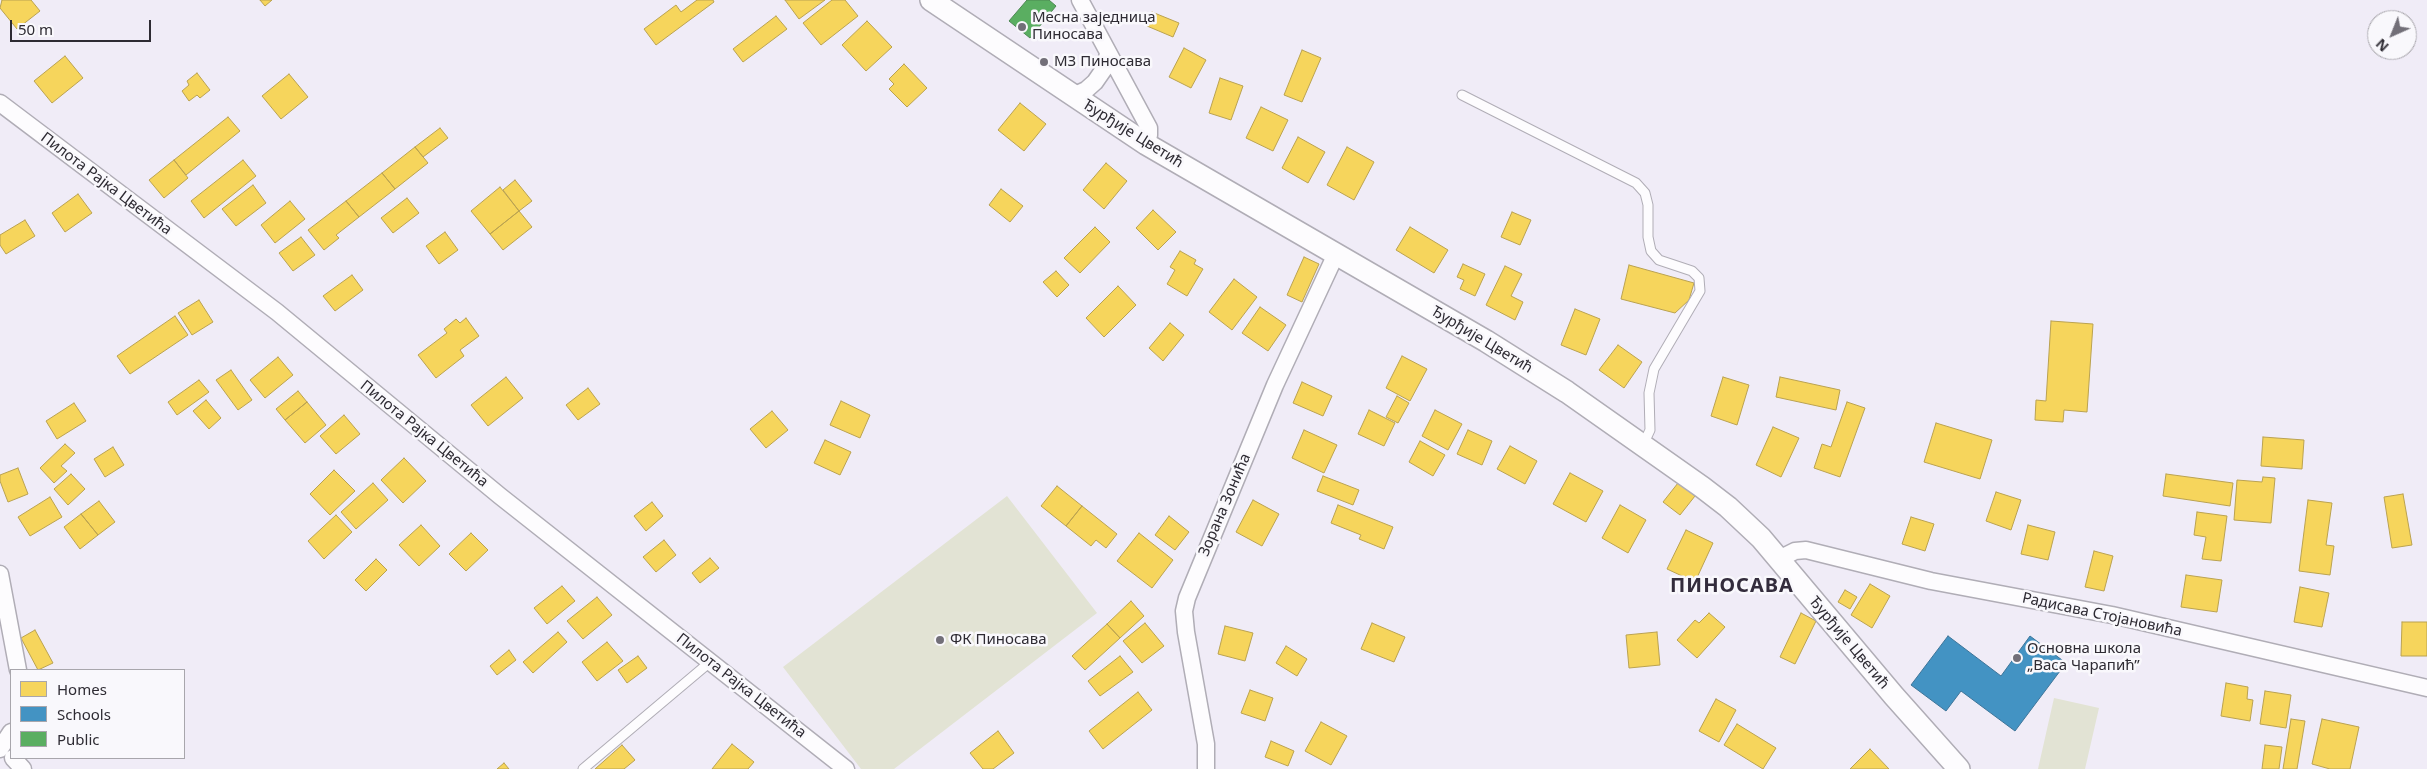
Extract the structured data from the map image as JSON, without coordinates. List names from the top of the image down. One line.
{"streets":{"street":["Ђурђије Цветић","Пилота Рајка Цветића","Зорана Зонића","Радисава Стојановића"]},"crossings":[["Ђурђије Цветић","Зорана Зонића"],["Ђурђије Цветић","Радисава Стојановића"]],"districts":["ПИНОСАВА"],"places":["Месна заједница Пиносава","МЗ Пиносава","ФК Пиносава","Основна школа „Васа Чарапић”"],"legend":["Homes","Schools","Public"],"scale_bar":"50 m","north":"bottom left"}
